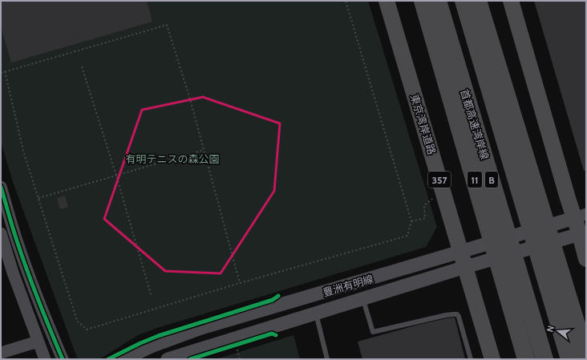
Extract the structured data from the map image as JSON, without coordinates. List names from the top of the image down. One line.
{"streets":{"highway":["東京湾岸道路","首都高速湾岸線","357","11","B"],"main road":["豊洲有明線"]},"crossings":[["東京湾岸道路","豊洲有明線"]],"parks":["有明テニスの森公園"],"north":"left"}
